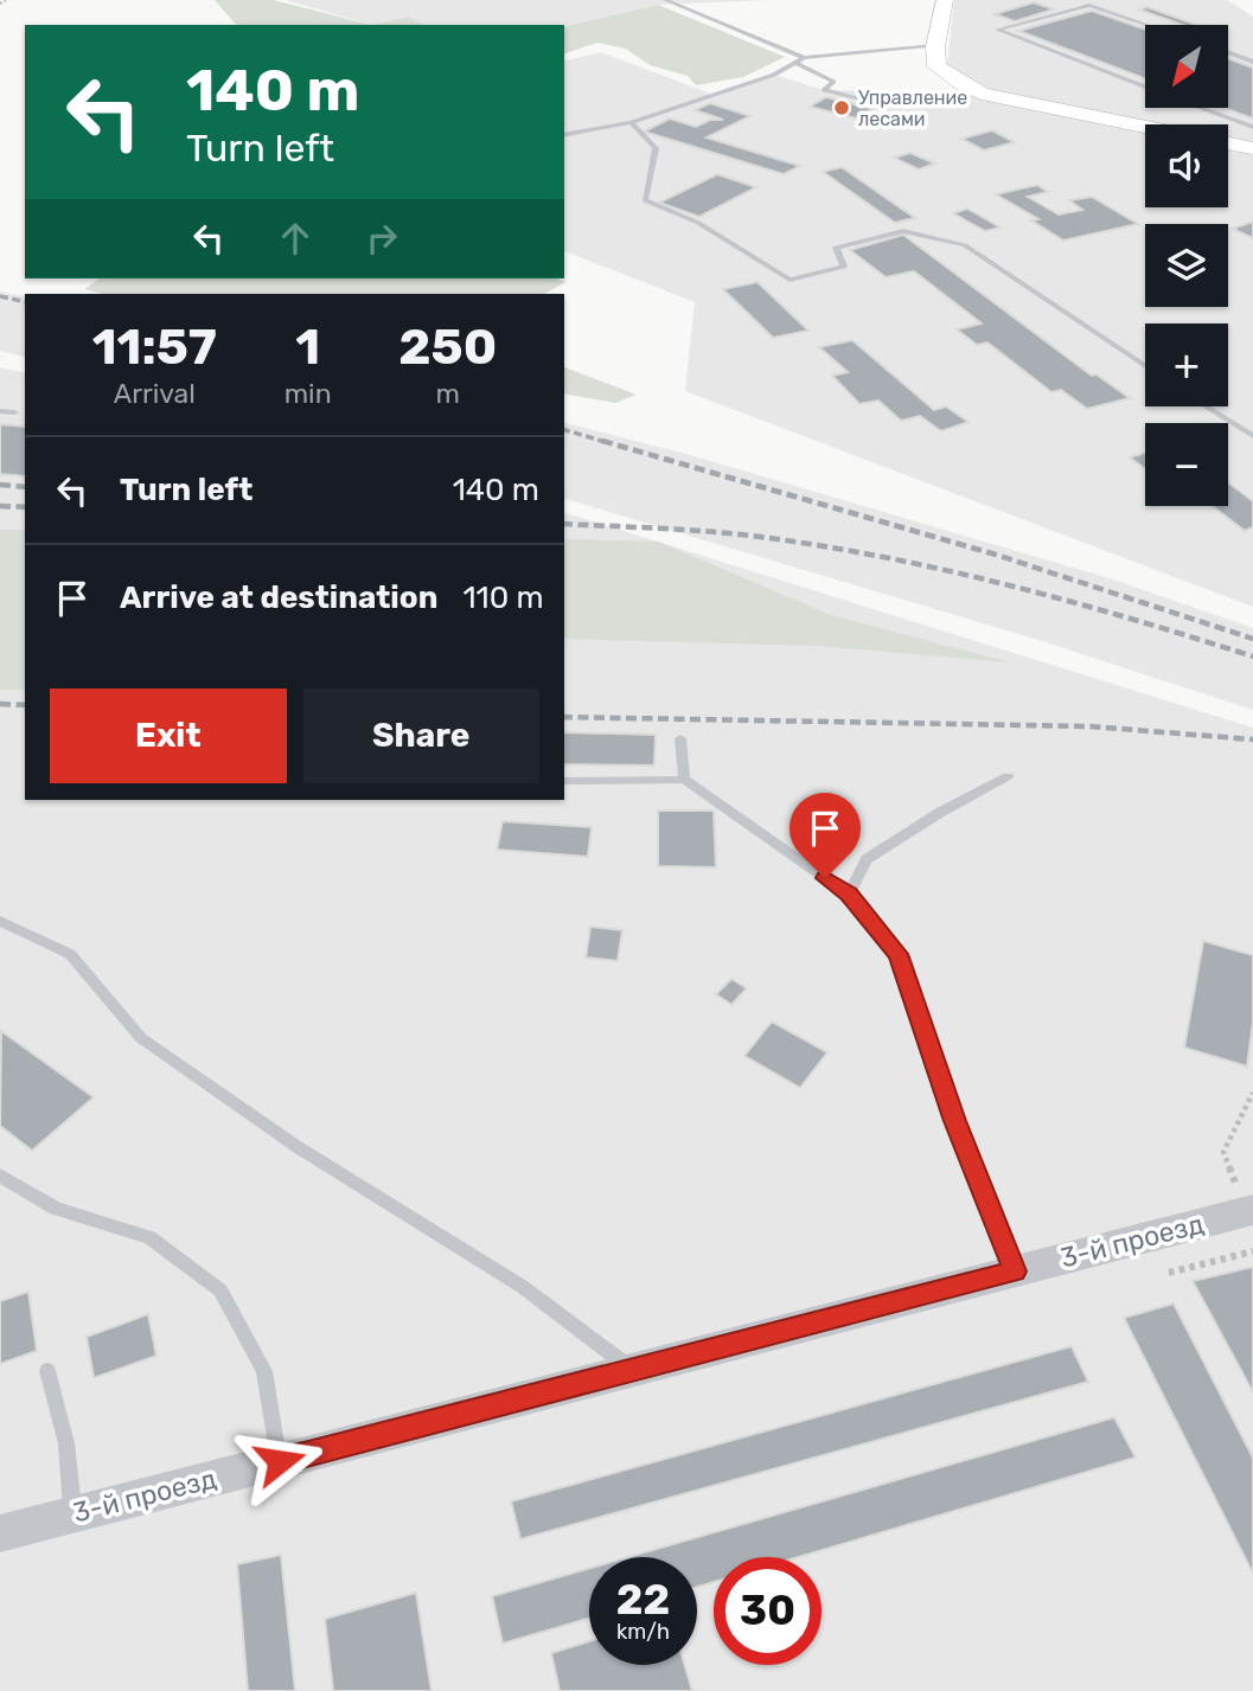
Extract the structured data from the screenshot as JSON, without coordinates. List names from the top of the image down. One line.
{"streets":{"street":["3-й проезд"]},"places":["Управление лесами"],"north":"bottom left","page":{"map_buttons":["+","−"],"turn":["140 m","Turn left"],"eta":["11:57","Arrival","1","min","250","m"],"list":[{"name":"Turn left","value":"140 m"},{"name":"Arrive at destination","value":"110 m"}],"buttons":["Exit","Share"],"speed":"22 km/h","limit":"30"}}
